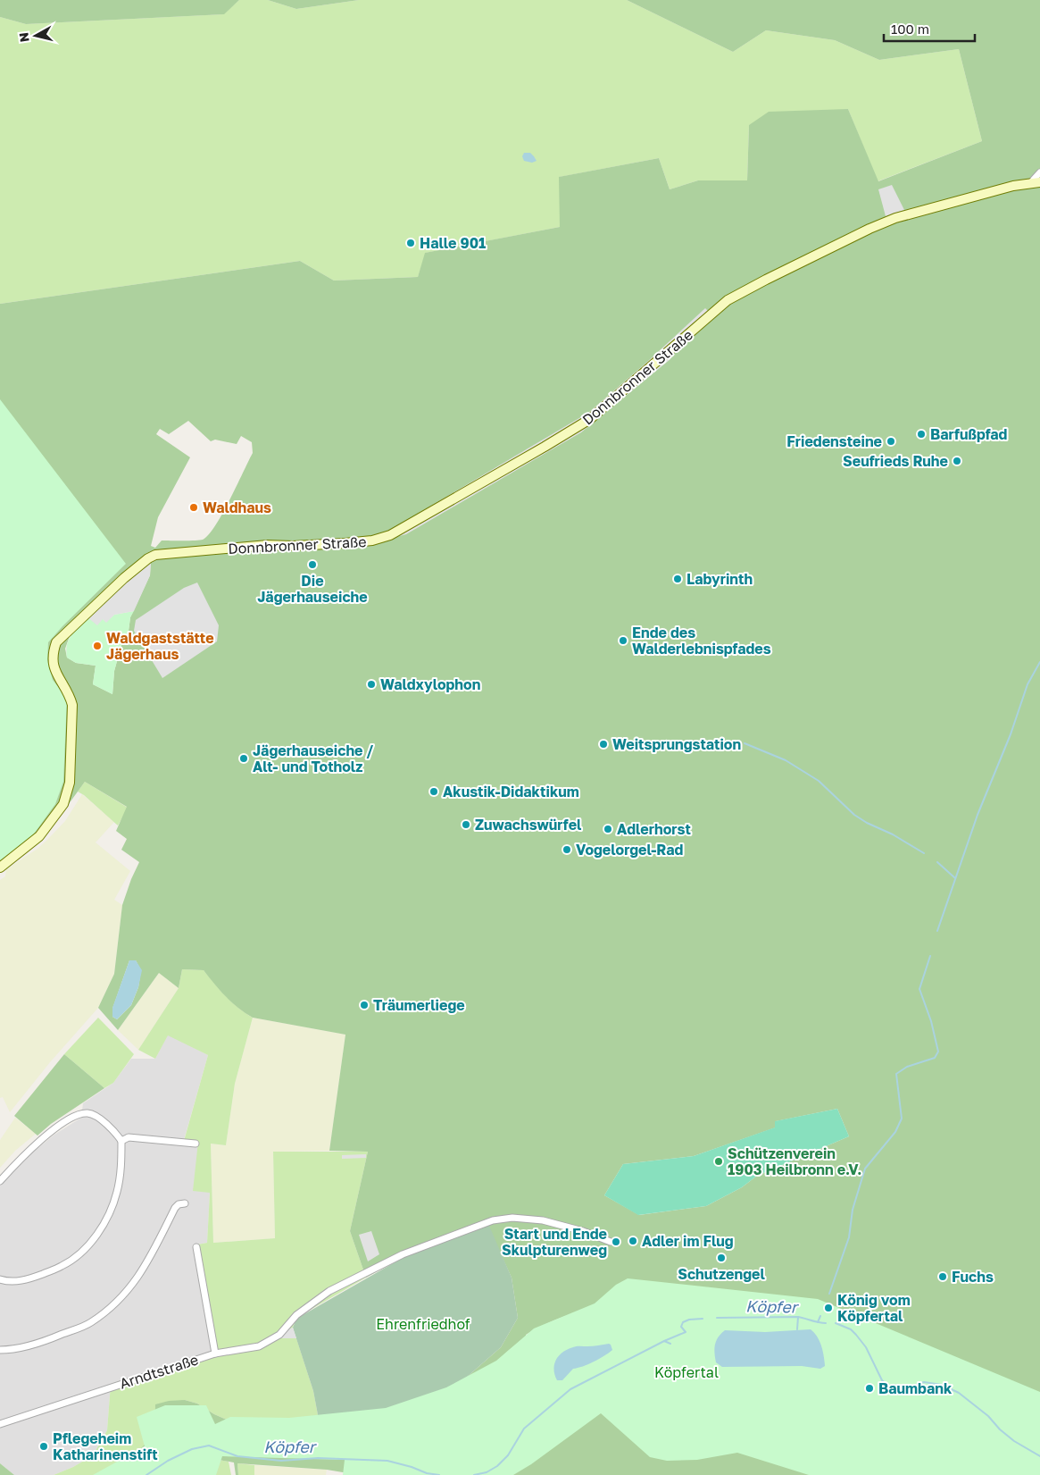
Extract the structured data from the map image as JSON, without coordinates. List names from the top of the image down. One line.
{"streets":{"street":["Donnbronner Straße","Arndtstraße"]},"water":["Köpfer"],"parks":["Ehrenfriedhof","Köpfertal"],"places":["Halle 901","Barfußpfad","Friedensteine","Seufrieds Ruhe","Waldhaus","Die Jägerhauseiche","Labyrinth","Ende des Walderlebnispfades","Waldgaststätte Jägerhaus","Waldxylophon","Weitsprungstation","Jägerhauseiche / Alt- und Totholz","Akustik-Didaktikum","Zuwachswürfel","Adlerhorst","Vogelorgel-Rad","Träumerliege","Schützenverein 1903 Heilbronn e.V.","Adler im Flug","Start und Ende Skulpturenweg","Schutzengel","Fuchs","König vom Köpfertal","Baumbank","Pflegeheim Katharinenstift"],"scale_bar":"100 m","north":"left"}
